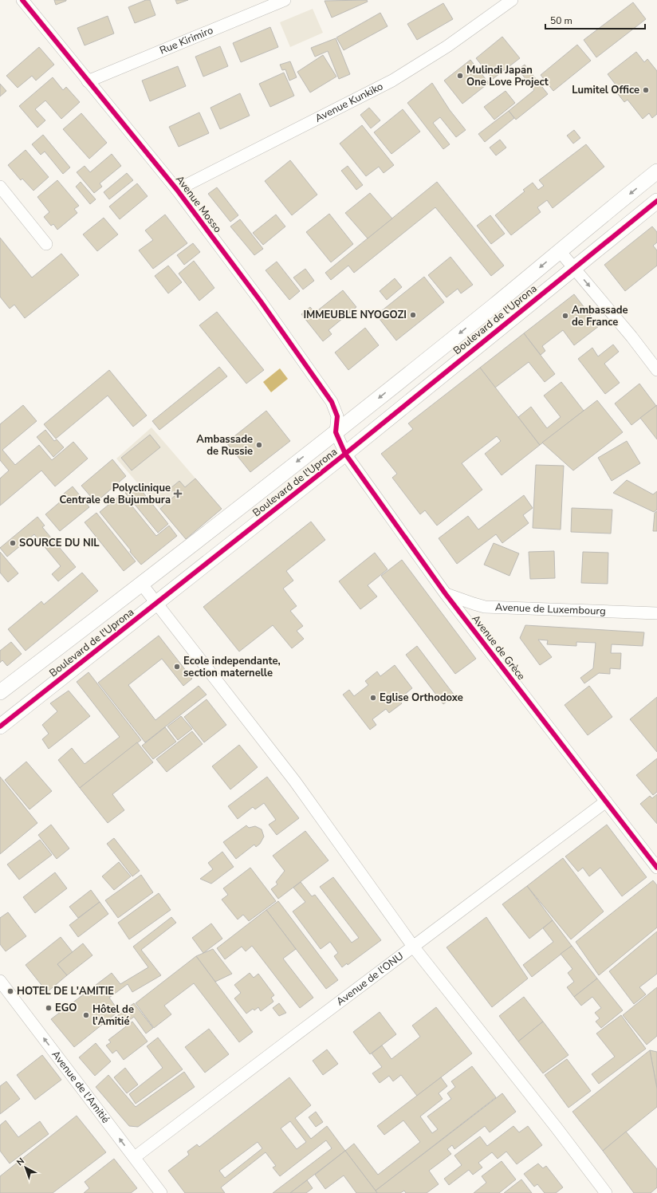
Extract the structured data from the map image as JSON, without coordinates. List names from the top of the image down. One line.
{"streets":{"street":["Rue Kirimiro","Avenue Kunkiko","Avenue Mosso","Boulevard de l'Uprona","Avenue de Luxembourg","Avenue de Grèce","Avenue de l'ONU","Avenue de l'Amitié"]},"crossings":[["Rue Kirimiro","Avenue Mosso"],["Avenue Kunkiko","Avenue Mosso"],["Avenue Mosso","Boulevard de l'Uprona"],["Avenue Mosso","Avenue de Grèce"],["Boulevard de l'Uprona","Avenue de Grèce"],["Avenue de Luxembourg","Avenue de Grèce"],["Avenue de Grèce","Avenue de l'ONU"],["Avenue de l'ONU","Avenue de l'Amitié"]],"one_way":["Avenue de l'Amitié"],"places":{"other":["Mulindi Japan One Love Project","Lumitel Office","IMMEUBLE NYOGOZI","Ambassade de France","Ambassade de Russie","SOURCE DU NIL","Ecole independante, section maternelle","Eglise Orthodoxe","HOTEL DE L'AMITIE","EGO","Hôtel de l'Amitié"],"health":["Polyclinique Centrale de Bujumbura"]},"scale_bar":"50 m","north":"top left"}
